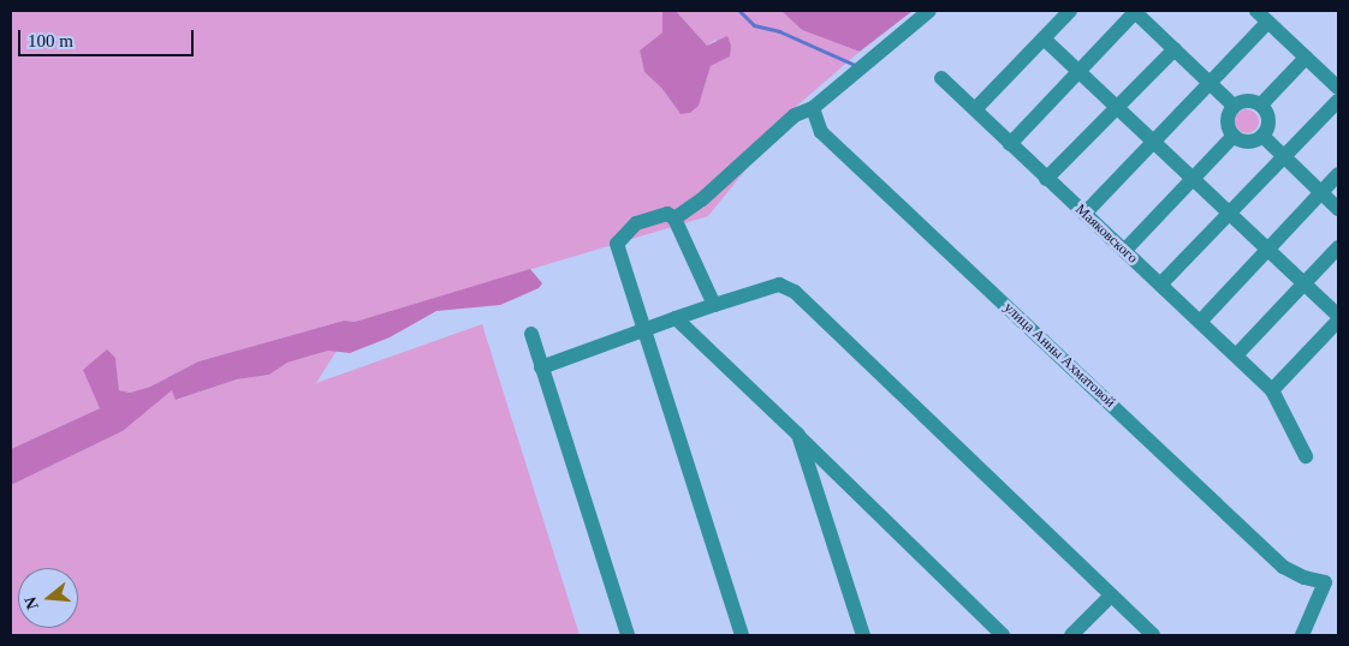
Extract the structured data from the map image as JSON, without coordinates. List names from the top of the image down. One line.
{"streets":{"street":["Маяковского","улица Анны Ахматовой"]},"scale_bar":"100 m","north":"left"}
